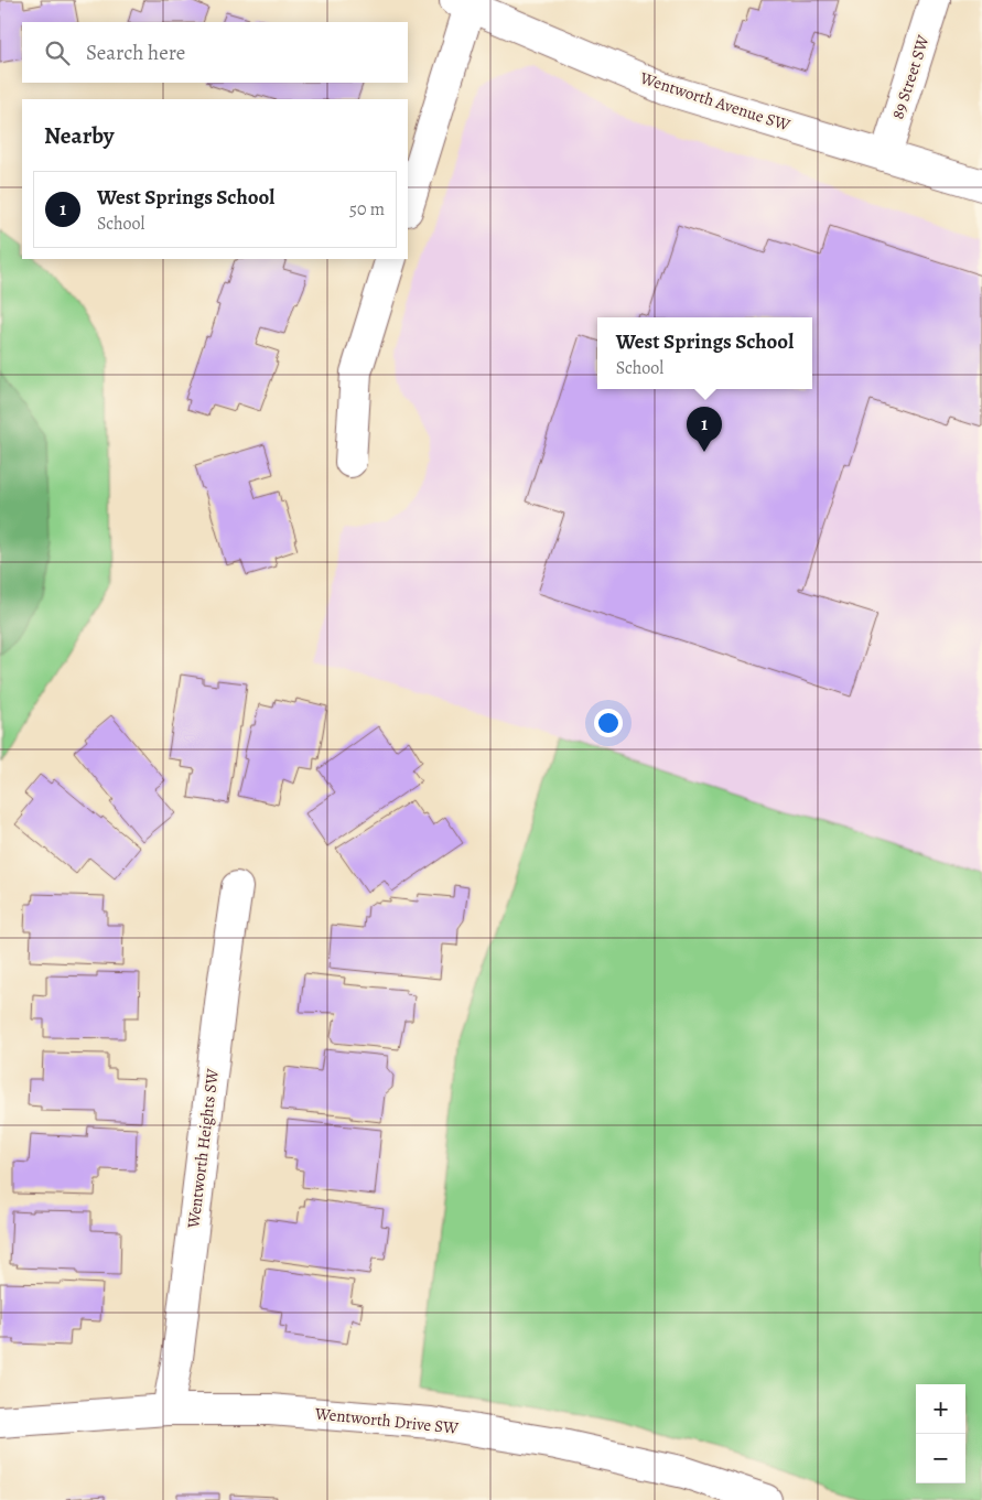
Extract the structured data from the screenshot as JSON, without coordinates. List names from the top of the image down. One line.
{"streets":{"street":["89 Street SW","Wentworth Avenue SW","Wentworth Heights SW","Wentworth Drive SW"]},"crossings":[["89 Street SW","Wentworth Avenue SW"],["Wentworth Heights SW","Wentworth Drive SW"]],"page":{"search":"Search here","heading":"Nearby","list":[{"mark":"1","name":"West Springs School","note":"School","value":"50 m"}],"popup":["West Springs School","School"],"pins":"1","map_buttons":["+","−"]}}
